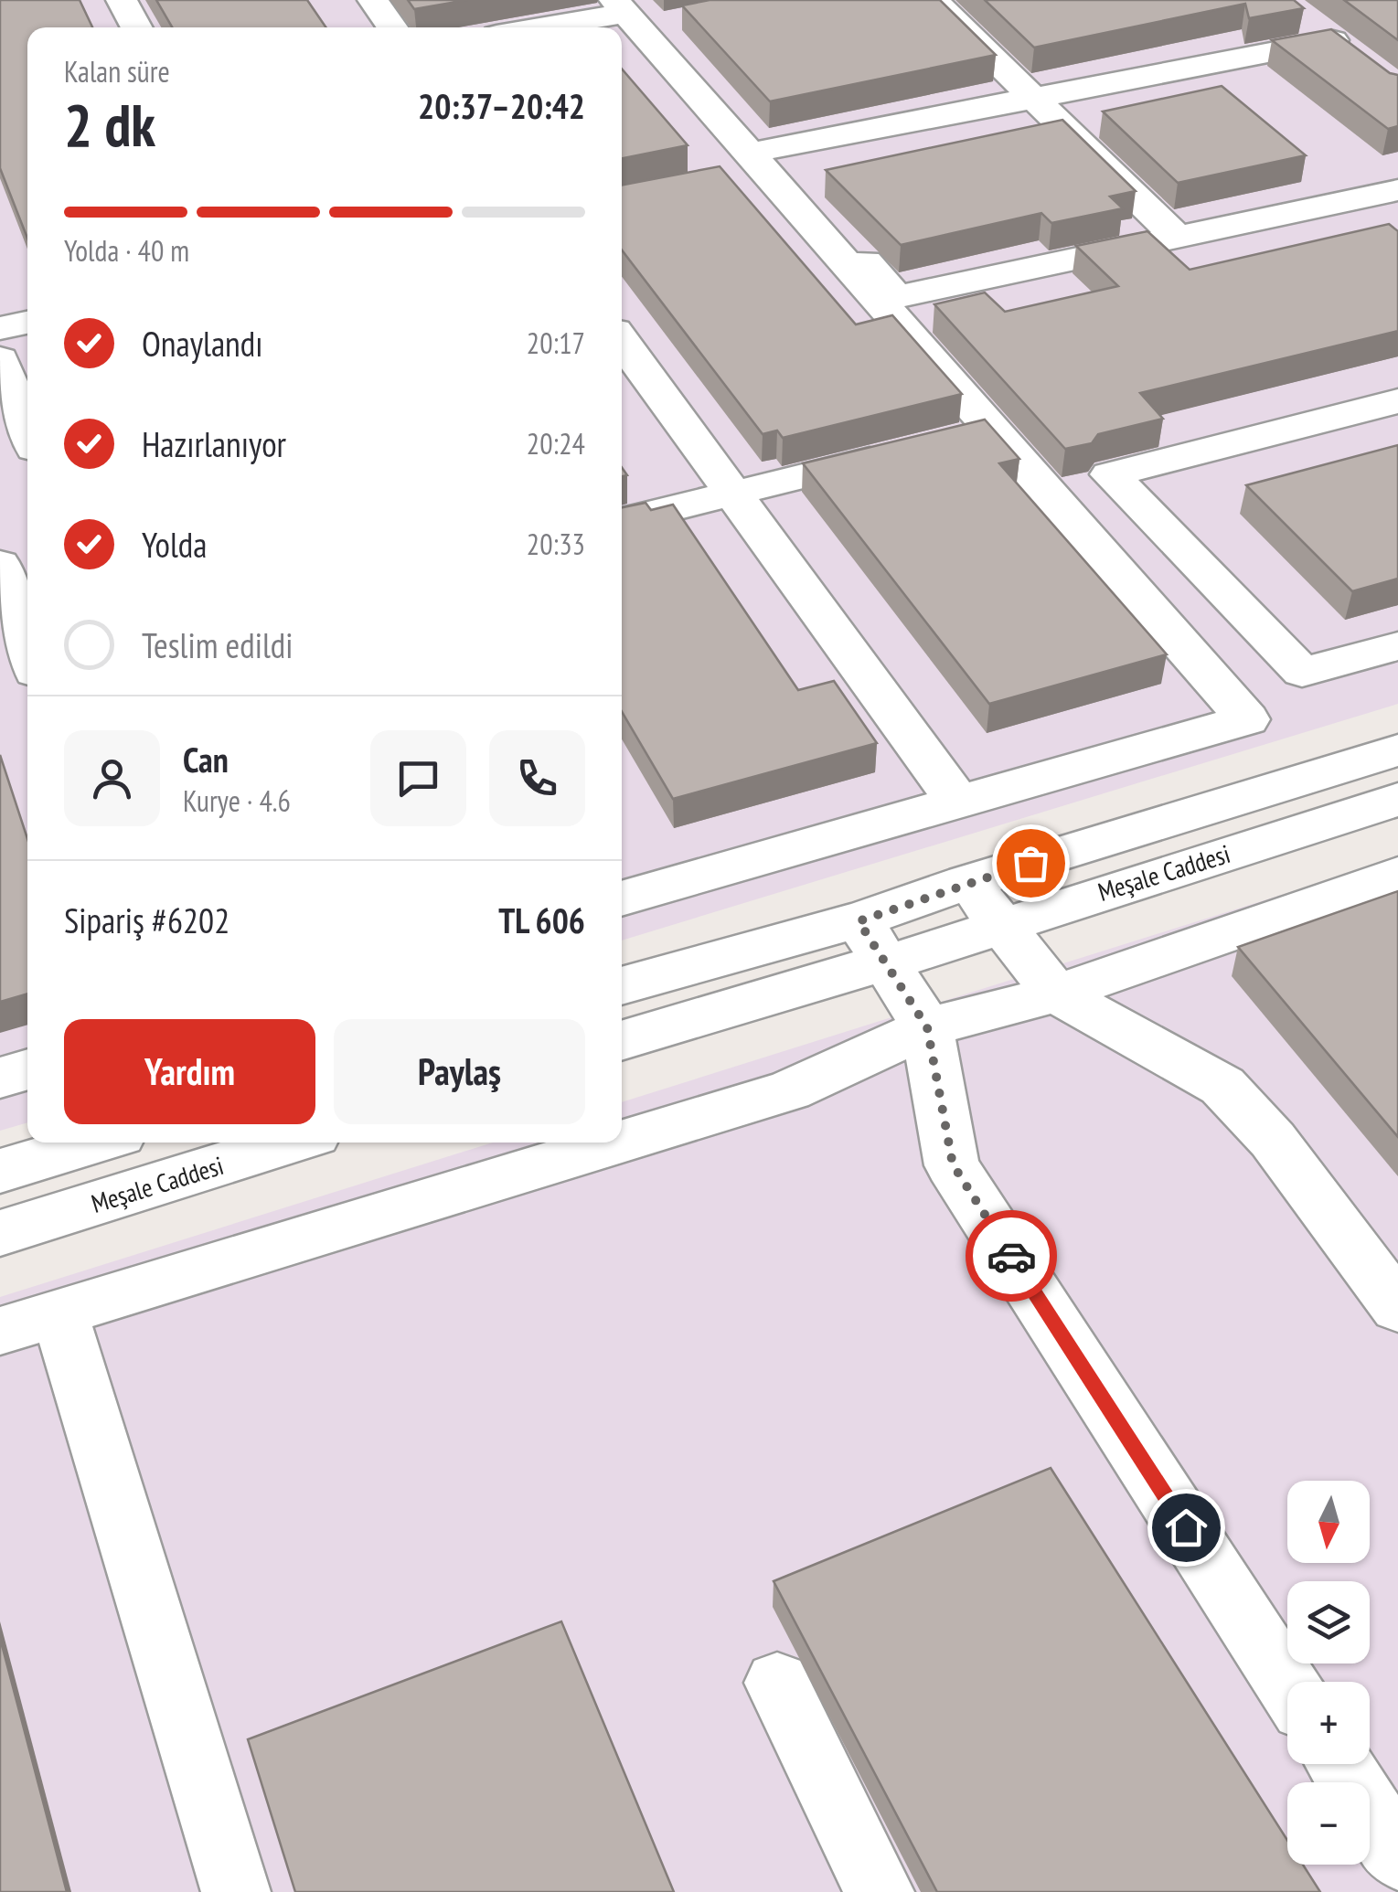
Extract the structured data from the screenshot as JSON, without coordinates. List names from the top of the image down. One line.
{"streets":{"street":["Meşale Caddesi"]},"north":"bottom","page":{"heading":["2 dk","Kalan süre","20:37–20:42"],"panel":["Can","Kurye · 4.6","Sipariş #6202","TL 606"],"bar":"Yolda · 40 m","list":[["Onaylandı","20:17"],["Hazırlanıyor","20:24"],["Yolda","20:33"],"Teslim edildi"],"buttons":["Yardım","Paylaş"],"map_buttons":["+","−"]}}
